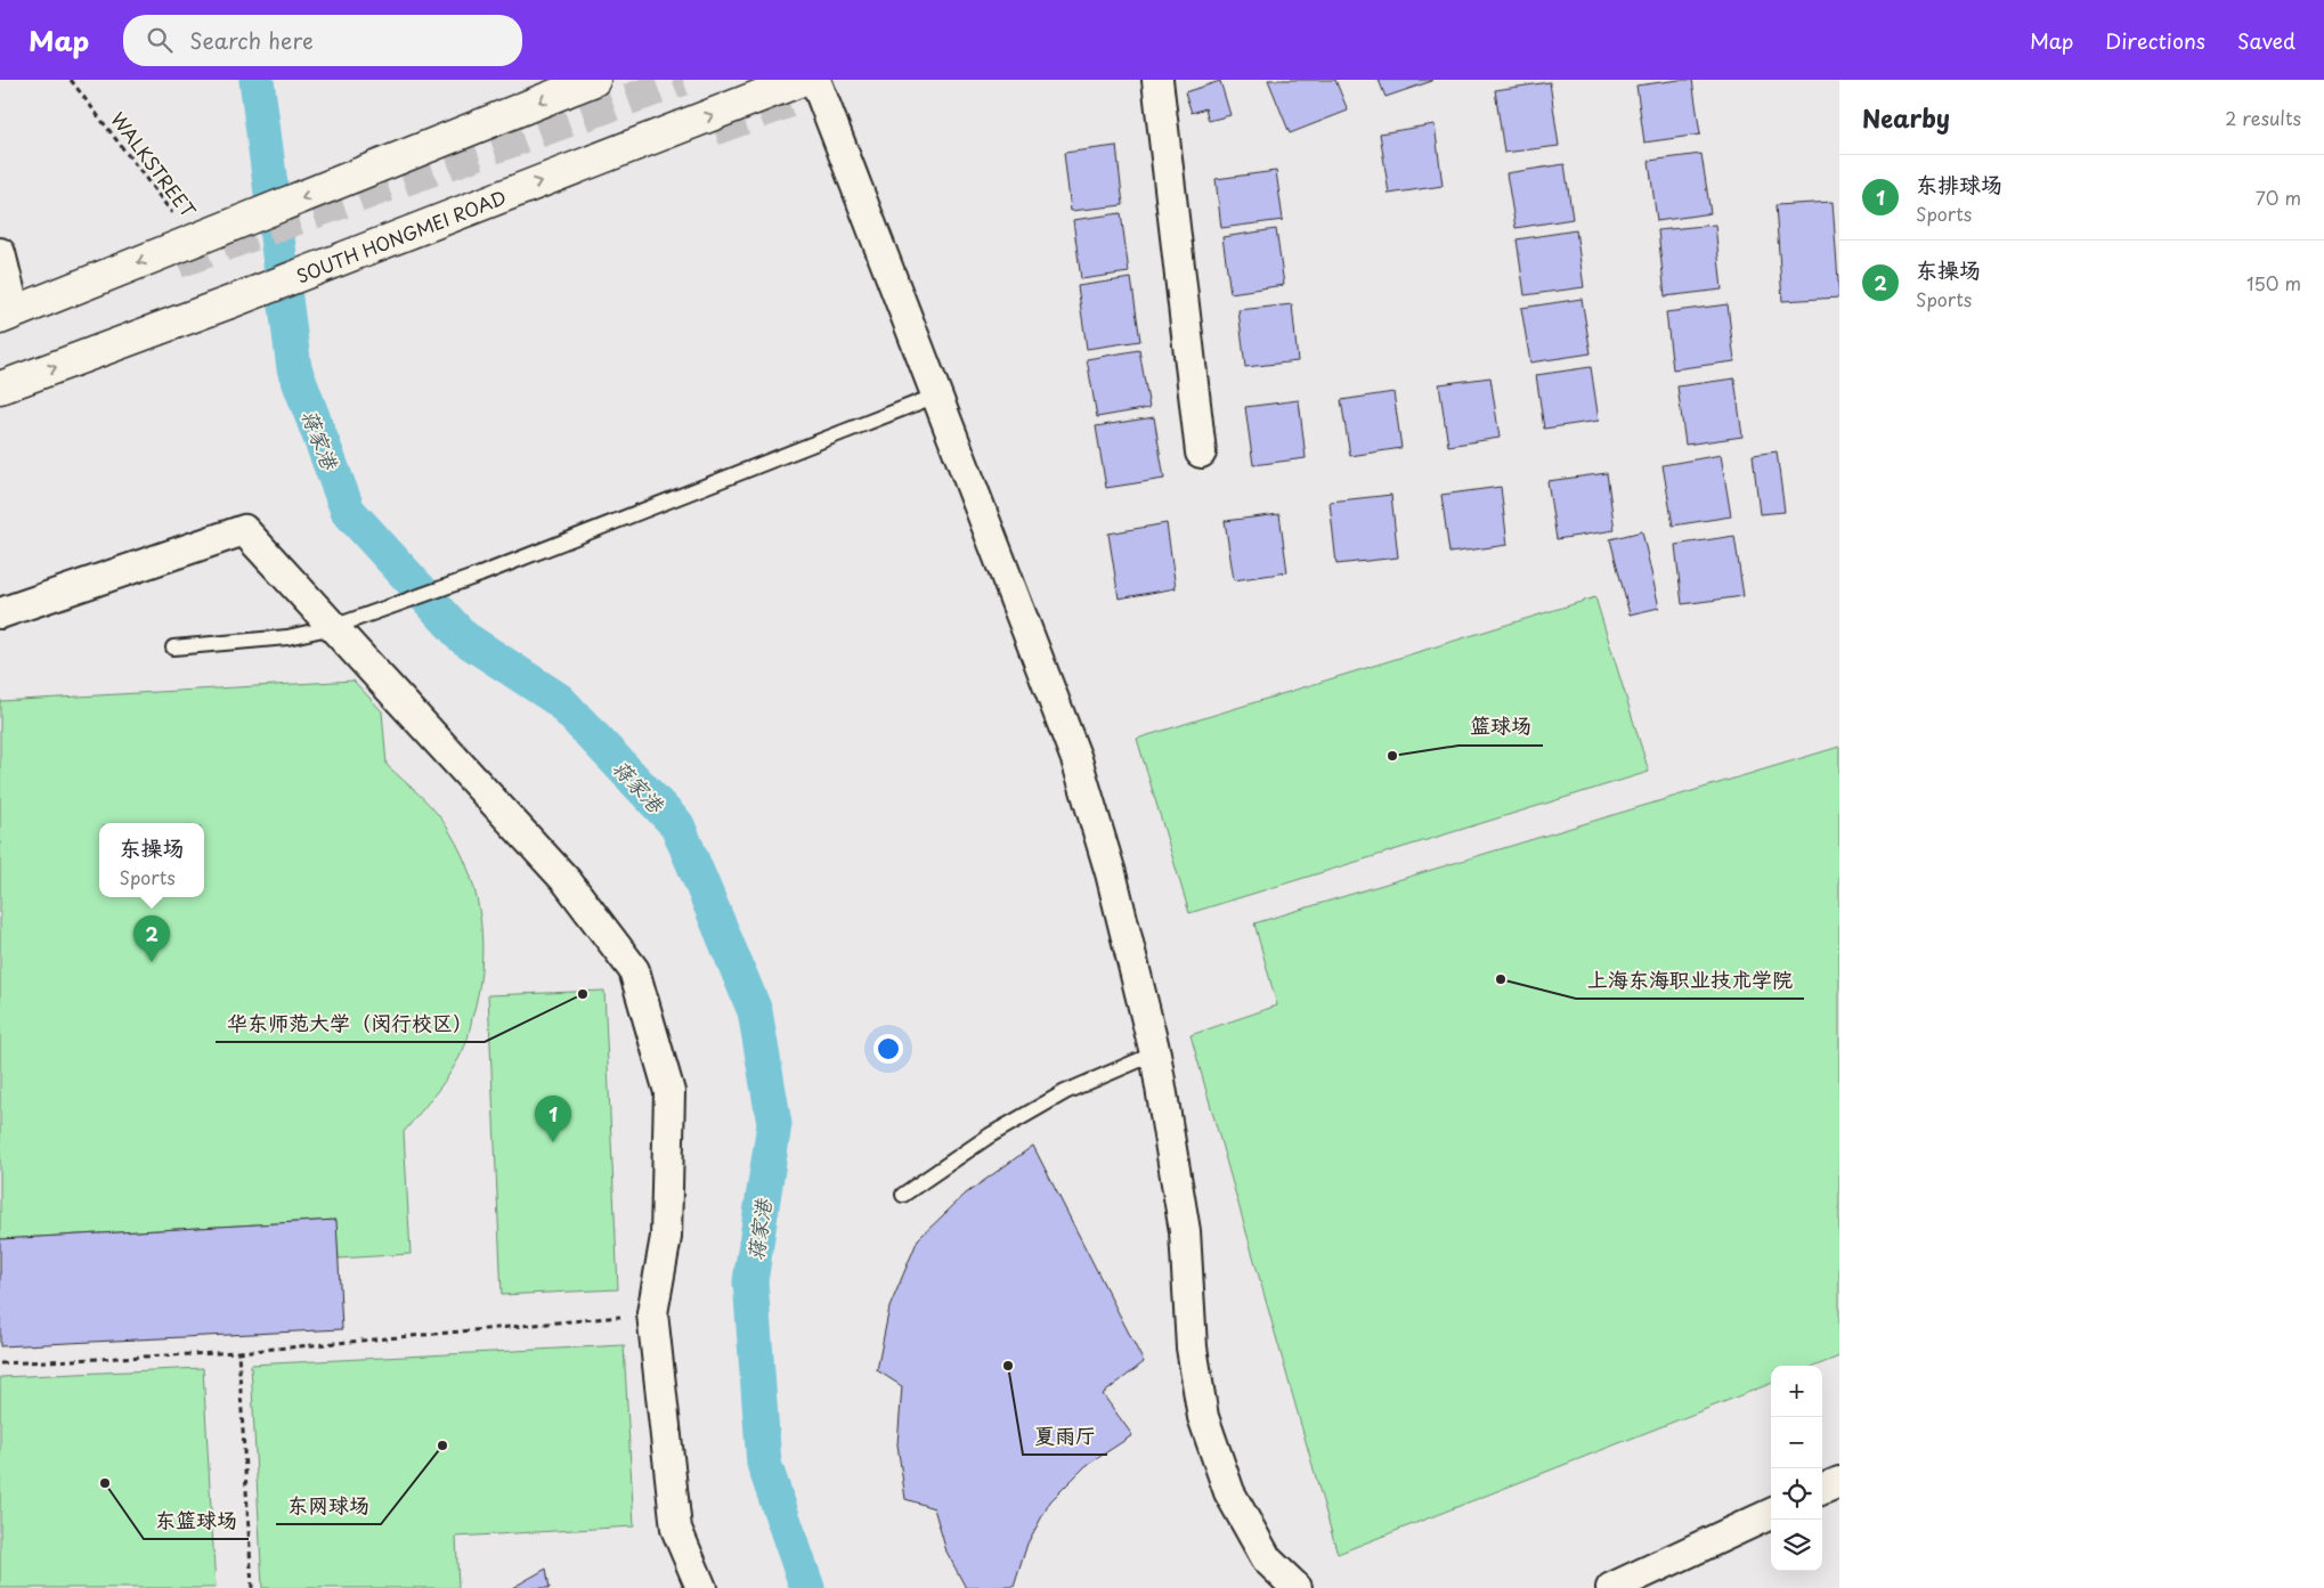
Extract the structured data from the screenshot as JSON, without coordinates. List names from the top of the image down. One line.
{"streets":{"main road":["SOUTH HONGMEI ROAD"],"path":["WALKSTREET"]},"water":["蒋家港"],"places":["篮球场","上海东海职业技术学院","华东师范大学（闵行校区）","夏雨厅","东网球场","东篮球场"],"page":{"header":"Map","search":"Search here","nav":["Map","Directions","Saved"],"heading":["Nearby","2 results"],"list":[{"mark":"1","name":"东排球场","note":"Sports","value":"70 m"},{"mark":"2","name":"东操场","note":"Sports","value":"150 m"}],"popup":["东操场","Sports"],"pins":["2","1"],"map_buttons":["+","−"]}}
